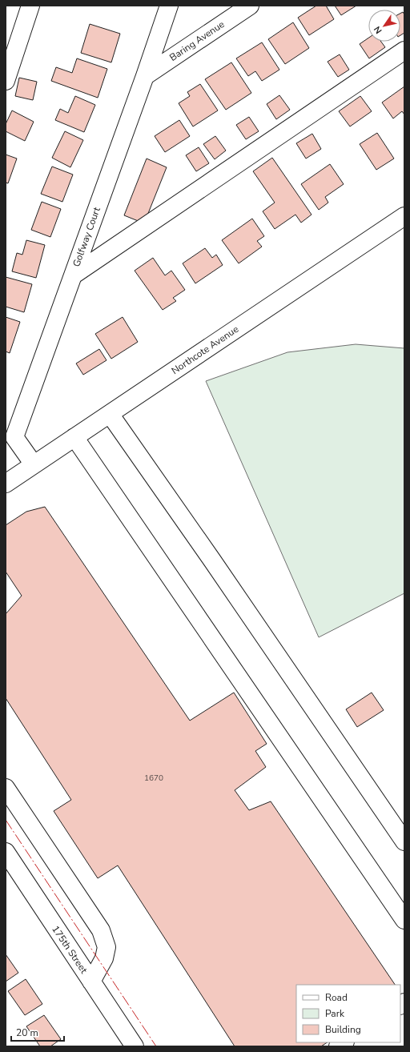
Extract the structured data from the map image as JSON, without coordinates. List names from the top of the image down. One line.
{"streets":{"street":["Baring Avenue","Golfway Court","Northcote Avenue","175th Street"]},"crossings":[["Baring Avenue","Golfway Court"],["Golfway Court","Northcote Avenue"]],"house_numbers":["1670"],"legend":["Road","Park","Building"],"scale_bar":"20 m","north":"bottom left"}
